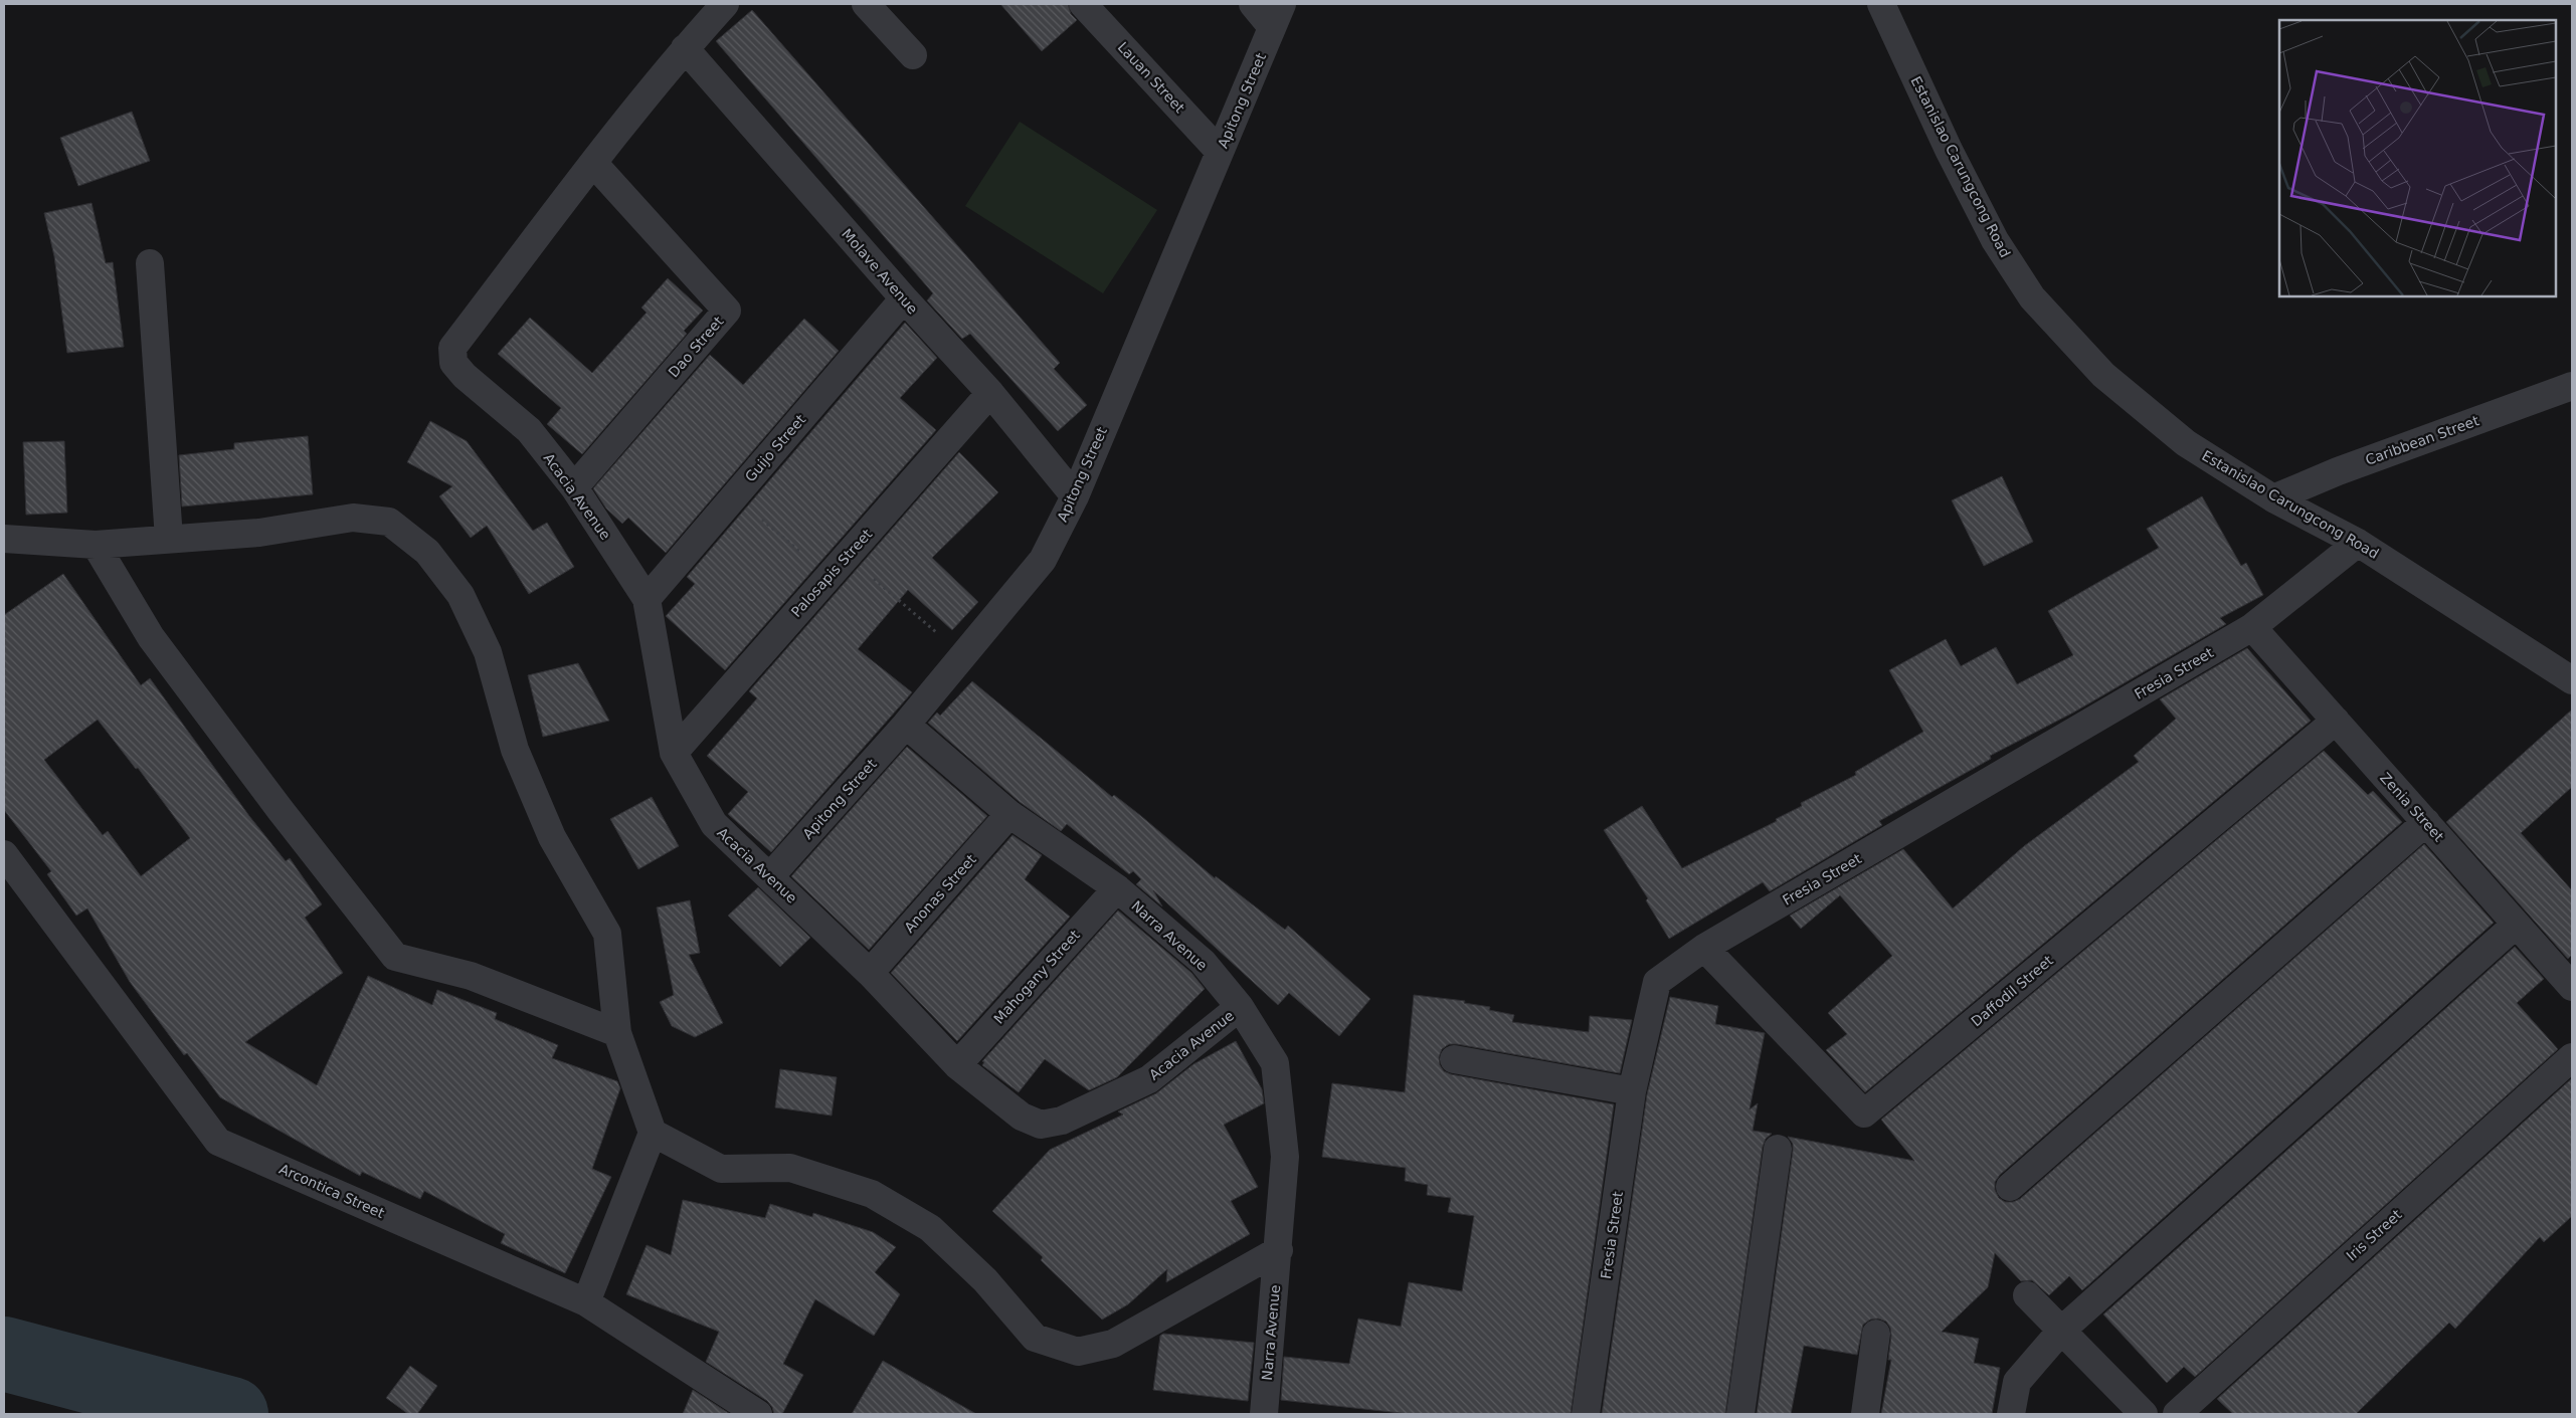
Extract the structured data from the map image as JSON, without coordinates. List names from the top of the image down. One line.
{"streets":{"street":["Lauan Street","Apitong Street","Estanislao Carungcong Road","Molave Avenue","Dao Street","Caribbean Street","Guijo Street","Acacia Avenue","Palosapis Street","Fresia Street","Zenia Street","Anonas Street","Narra Avenue","Mahogany Street","Daffodil Street","Arcontica Street","Iris Street"]},"crossings":[["Lauan Street","Apitong Street"],["Apitong Street","Molave Avenue"],["Apitong Street","Acacia Avenue"],["Apitong Street","Narra Avenue"],["Estanislao Carungcong Road","Caribbean Street"],["Estanislao Carungcong Road","Fresia Street"],["Molave Avenue","Guijo Street"],["Molave Avenue","Palosapis Street"],["Dao Street","Acacia Avenue"],["Guijo Street","Acacia Avenue"],["Acacia Avenue","Palosapis Street"],["Acacia Avenue","Anonas Street"],["Acacia Avenue","Narra Avenue"],["Acacia Avenue","Mahogany Street"],["Fresia Street","Zenia Street"],["Fresia Street","Daffodil Street"],["Zenia Street","Daffodil Street"],["Anonas Street","Narra Avenue"],["Narra Avenue","Mahogany Street"]]}
